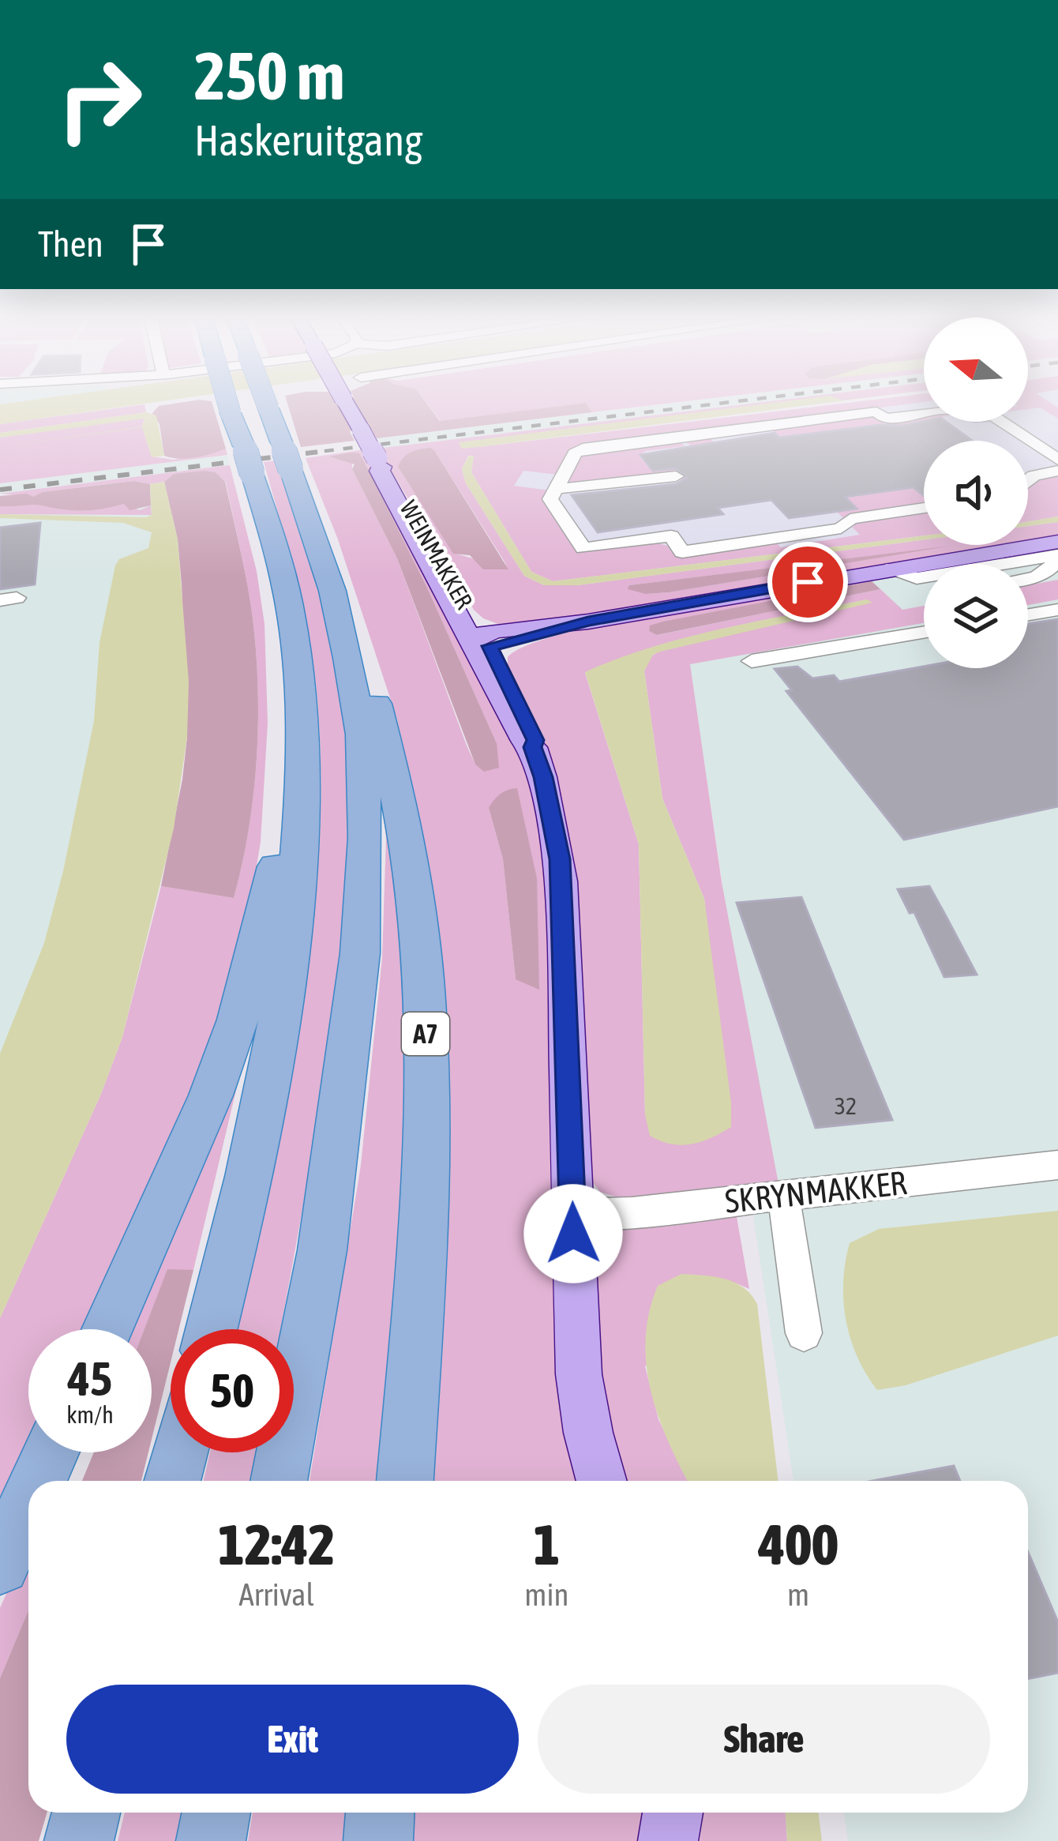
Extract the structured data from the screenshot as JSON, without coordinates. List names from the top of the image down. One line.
{"streets":{"highway":["A7"],"main road":["WEINMAKKER"],"street":["SKRYNMAKKER"]},"crossings":[["WEINMAKKER","SKRYNMAKKER"]],"house_numbers":["32"],"north":"left","page":{"turn":["250 m","Haskeruitgang"],"then":"Then","speed":"45 km/h","limit":"50","eta":["12:42","Arrival","1","min","400","m"],"buttons":["Exit","Share"]}}
